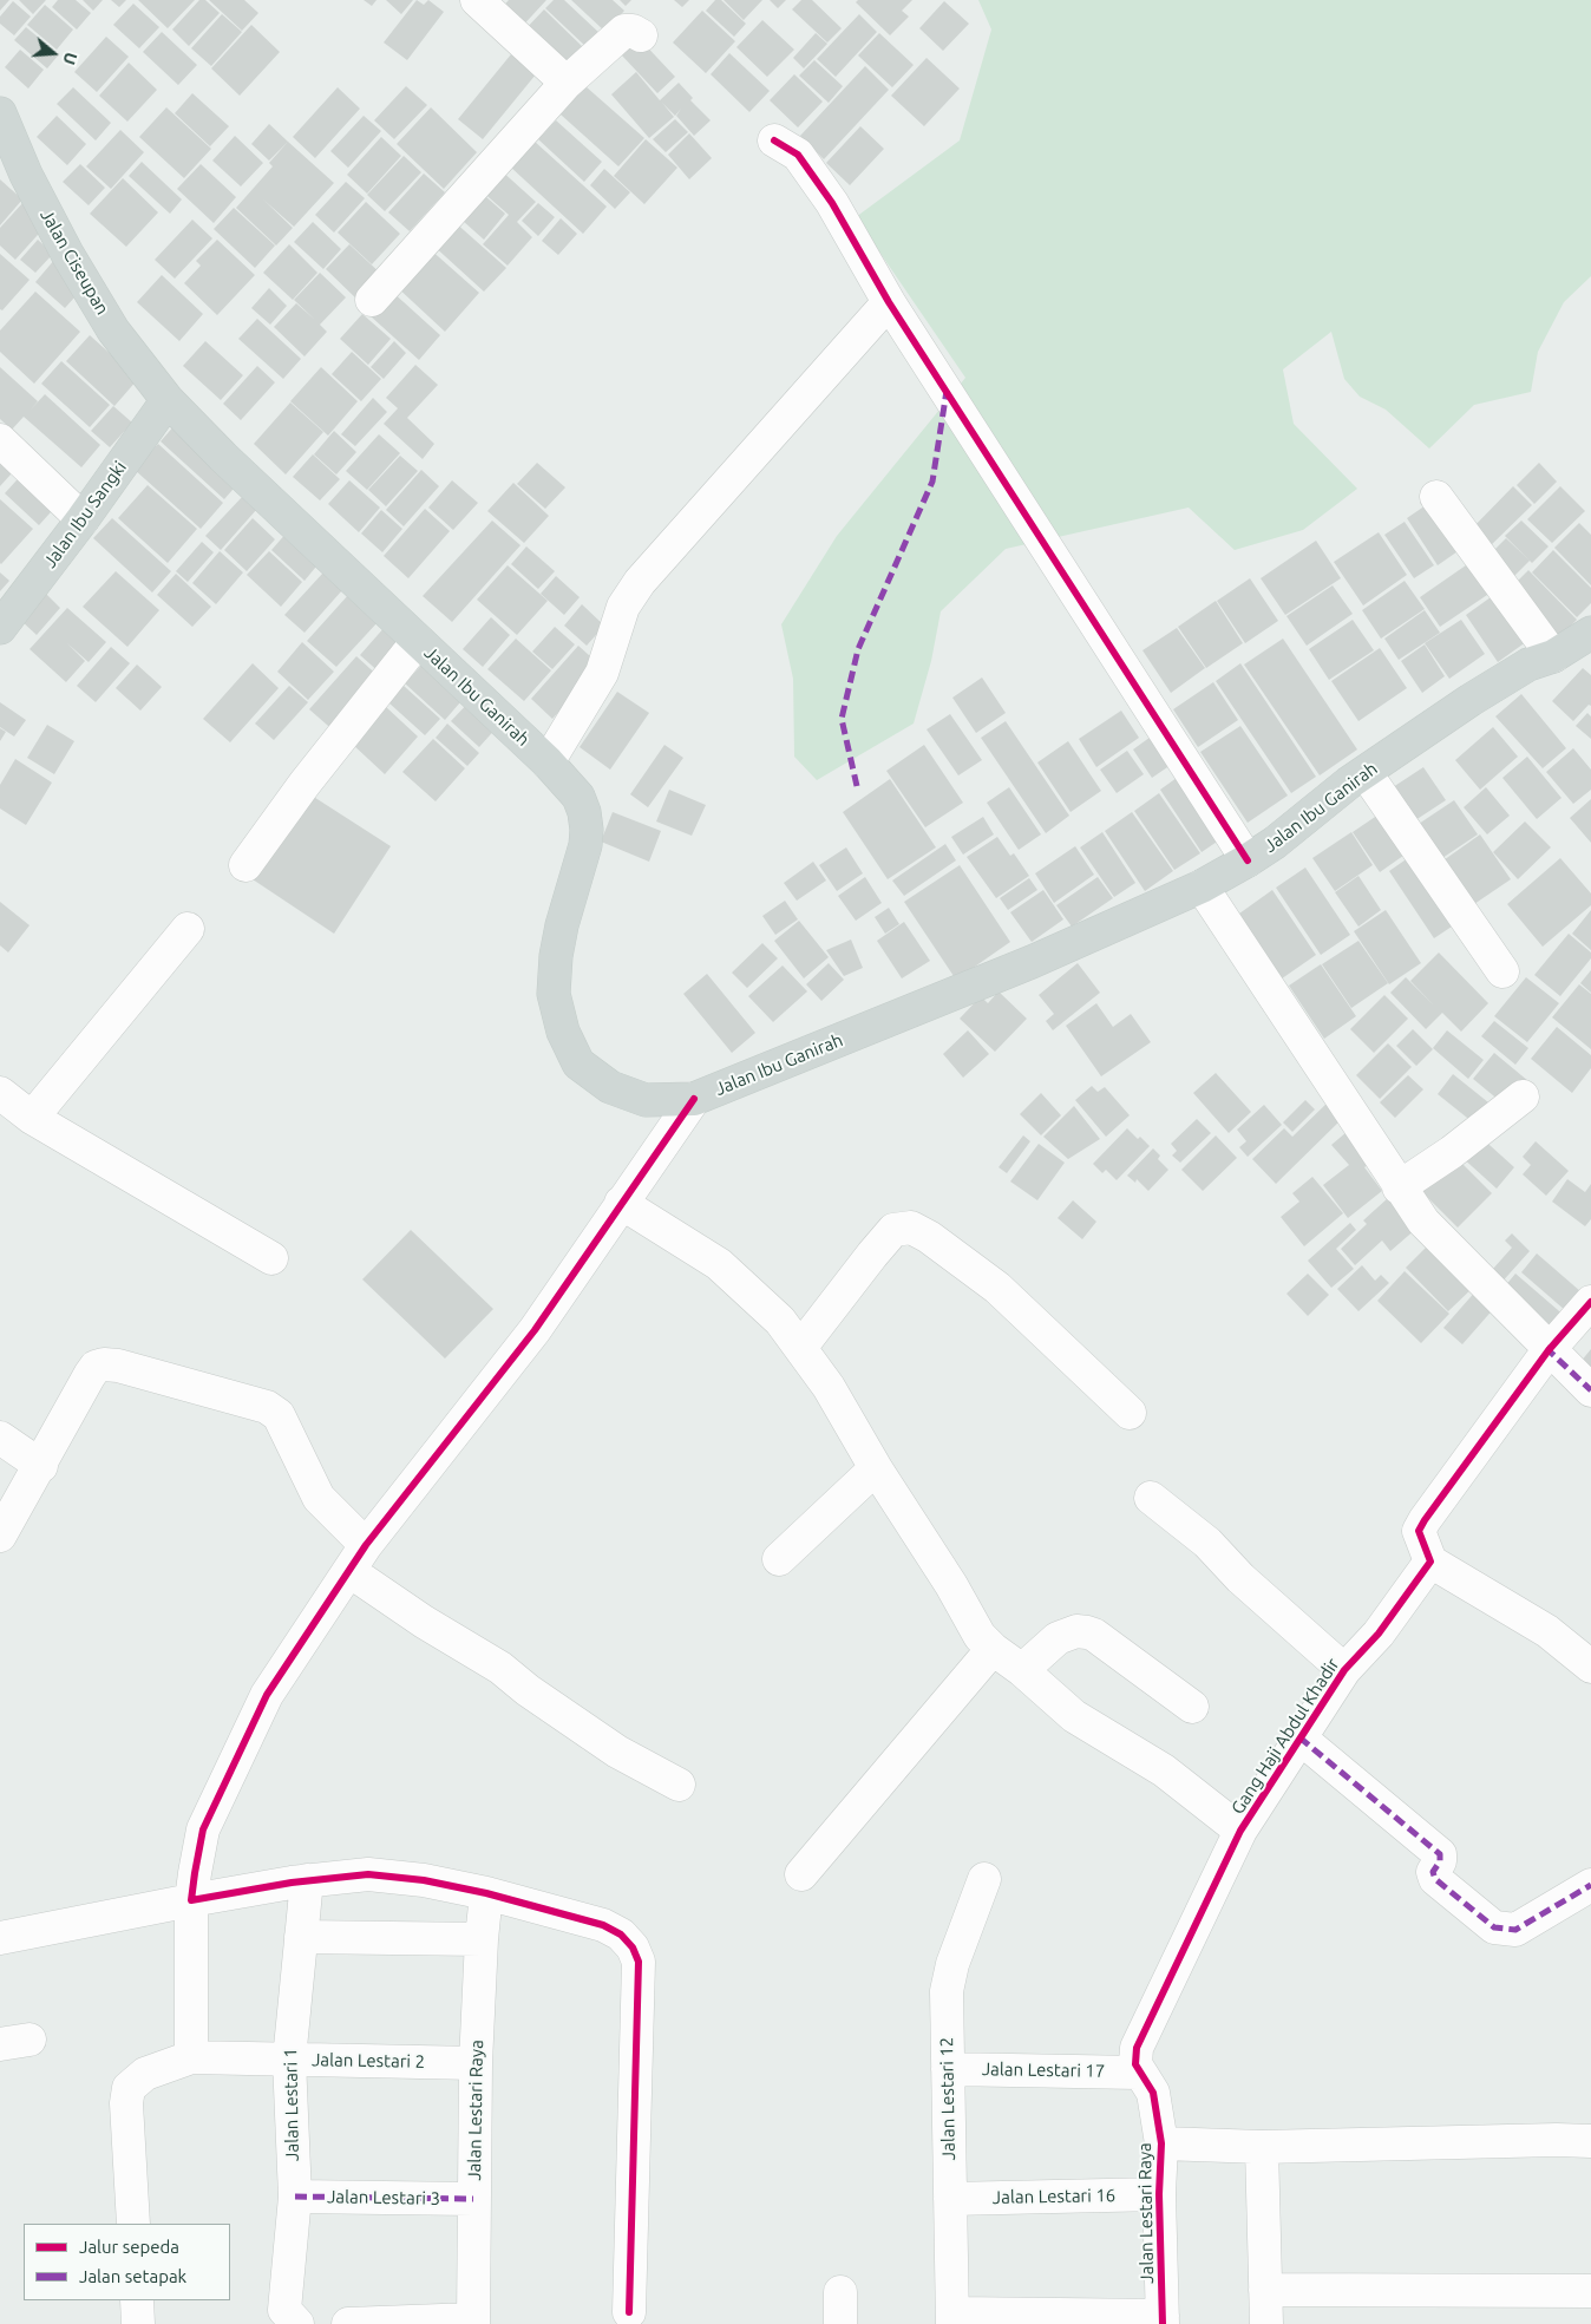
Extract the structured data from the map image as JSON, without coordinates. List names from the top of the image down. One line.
{"streets":{"main road":["Jalan Ciseupan","Jalan Ibu Sangki","Jalan Ibu Ganirah"],"street":["Gang Haji Abdul Khadir","Jalan Lestari 2","Jalan Lestari 17","Jalan Lestari 12","Jalan Lestari 1","Jalan Lestari Raya","Jalan Lestari 16","Jalan Lestari 3"]},"crossings":[["Jalan Ciseupan","Jalan Ibu Sangki"],["Jalan Ciseupan","Jalan Ibu Ganirah"],["Jalan Ibu Sangki","Jalan Ibu Ganirah"],["Gang Haji Abdul Khadir","Jalan Lestari 17"],["Gang Haji Abdul Khadir","Jalan Lestari Raya"],["Jalan Lestari 2","Jalan Lestari 1"],["Jalan Lestari 2","Jalan Lestari Raya"],["Jalan Lestari 17","Jalan Lestari 12"],["Jalan Lestari 17","Jalan Lestari Raya"],["Jalan Lestari 12","Jalan Lestari 16"],["Jalan Lestari 1","Jalan Lestari 3"],["Jalan Lestari Raya","Jalan Lestari 16"],["Jalan Lestari Raya","Jalan Lestari 3"]],"legend":["Jalur sepeda","Jalan setapak"],"north":"right"}
